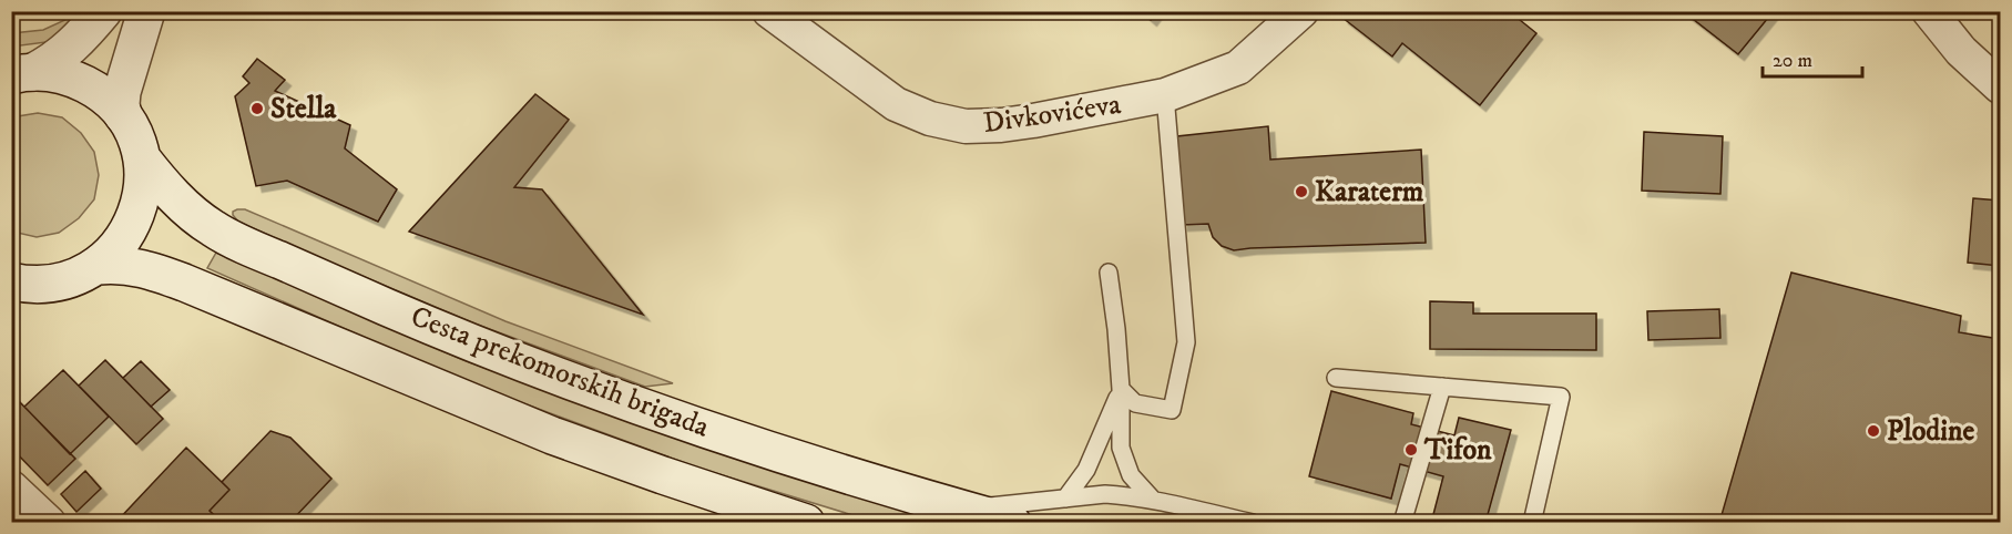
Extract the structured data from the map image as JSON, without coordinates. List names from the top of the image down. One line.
{"streets":{"main road":["Cesta prekomorskih brigada"],"street":["Divkovićeva"]},"places":["Stella","Karaterm","Plodine","Tifon"],"scale_bar":"20 m"}
